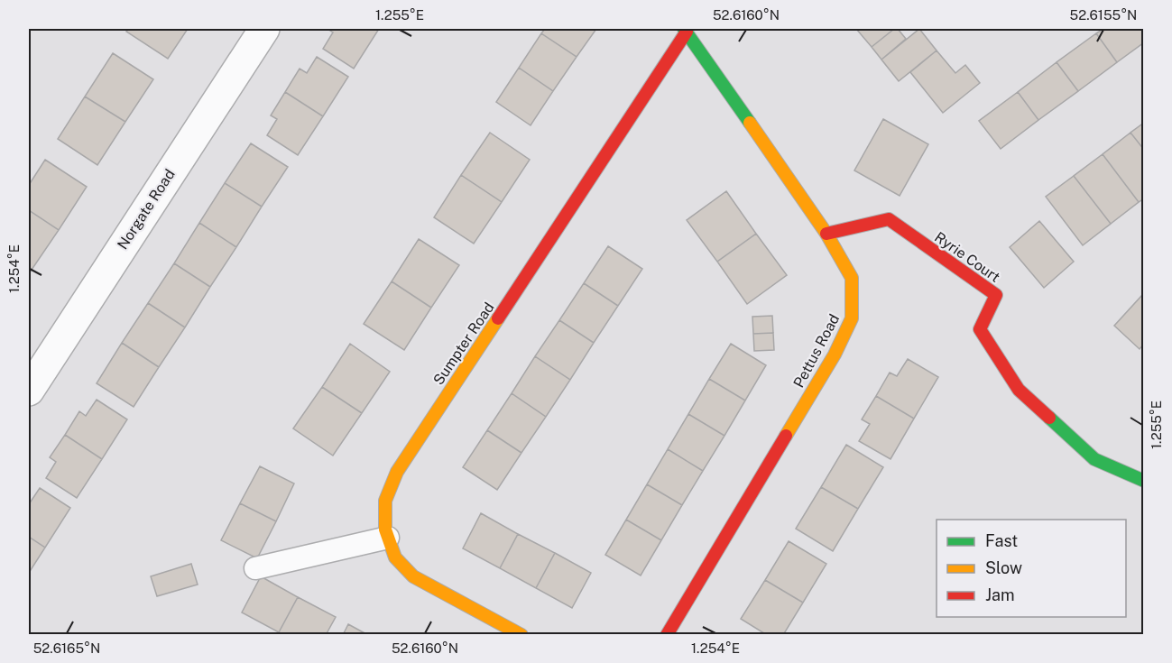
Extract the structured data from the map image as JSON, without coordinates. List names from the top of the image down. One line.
{"streets":{"street":["Norgate Road","Ryrie Court","Sumpter Road","Pettus Road"]},"crossings":[["Ryrie Court","Pettus Road"],["Sumpter Road","Pettus Road"]],"legend":["Fast","Slow","Jam"],"coordinates":["1.255°E","52.6160°N","52.6155°N","1.254°E","52.6165°N"]}
